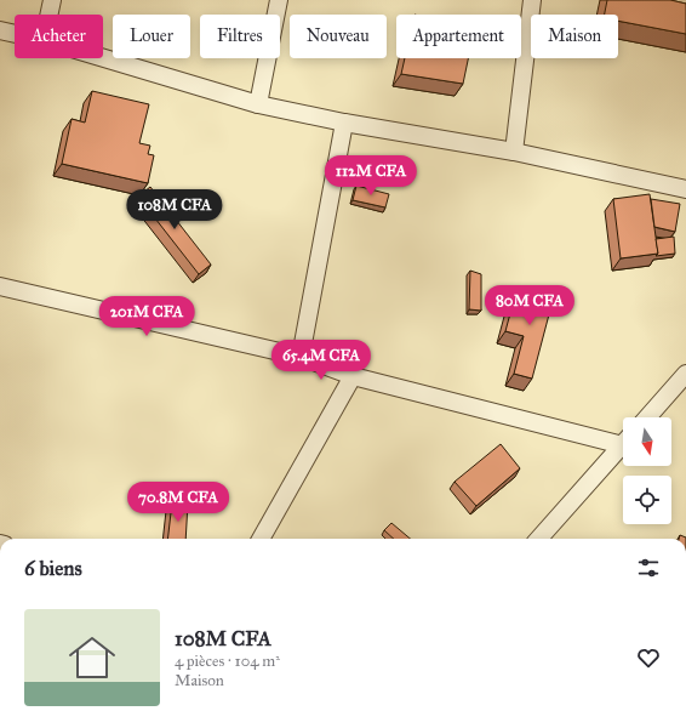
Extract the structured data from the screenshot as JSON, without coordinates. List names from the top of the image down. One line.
{"north":"bottom","page":{"chip":["Acheter","Louer","Filtres","Nouveau","Appartement","Maison"],"price":["112M CFA","108M CFA","80M CFA","201M CFA","65.4M CFA","70.8M CFA"],"heading":"6 biens","list":[{"name":"108M CFA","note":"4 pièces · 104 m² · Maison"}]}}
